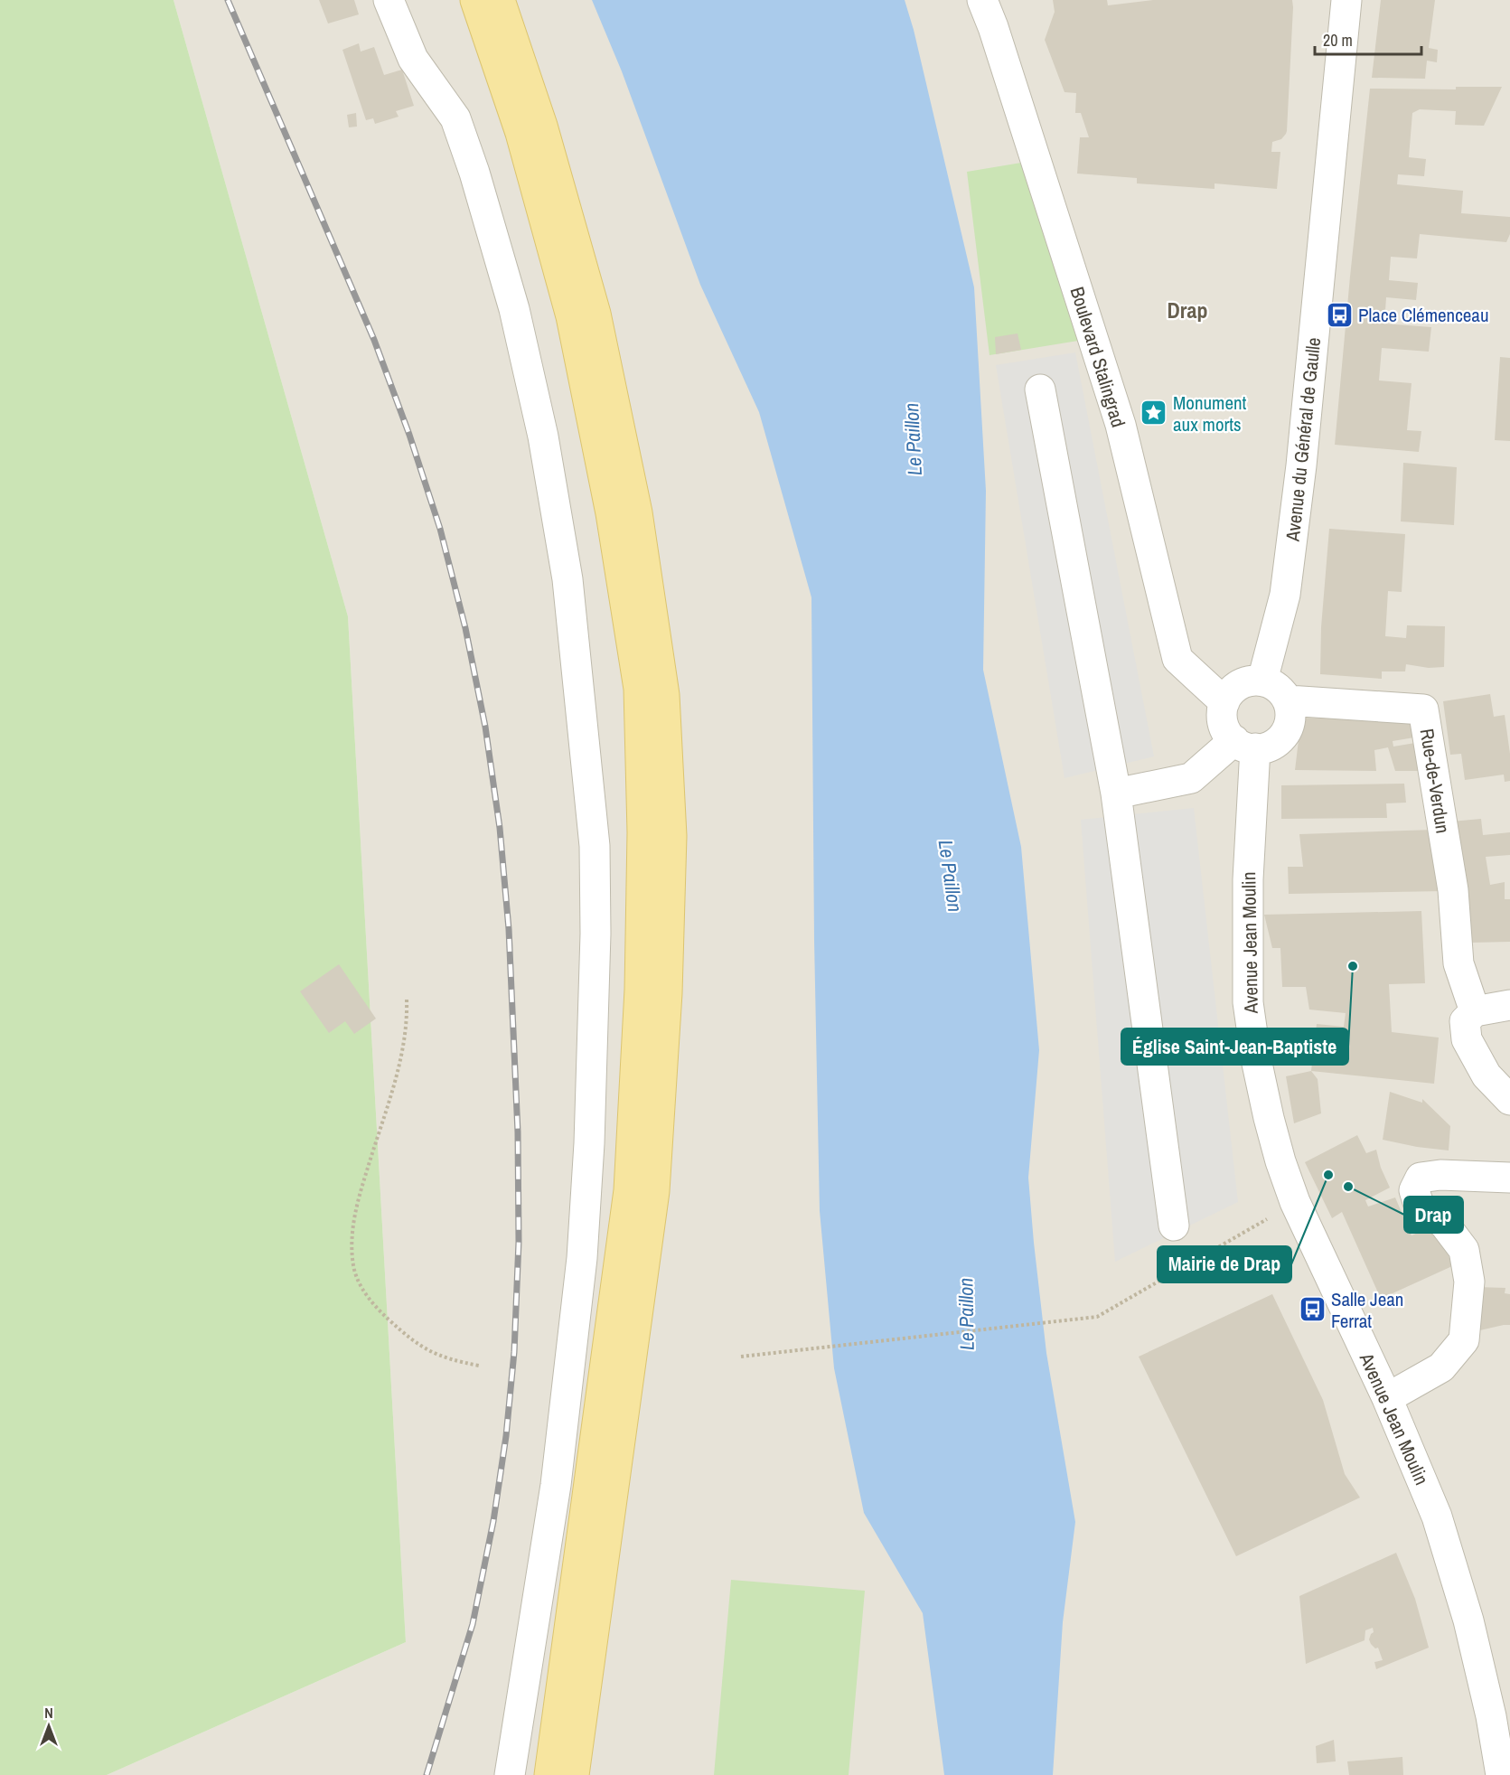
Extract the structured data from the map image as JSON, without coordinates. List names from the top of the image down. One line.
{"streets":{"street":["Boulevard Stalingrad","Avenue du Général de Gaulle","Rue-de-Verdun","Avenue Jean Moulin"]},"crossings":[["Boulevard Stalingrad","Avenue du Général de Gaulle"],["Boulevard Stalingrad","Rue-de-Verdun"],["Boulevard Stalingrad","Avenue Jean Moulin"],["Avenue du Général de Gaulle","Rue-de-Verdun"],["Avenue du Général de Gaulle","Avenue Jean Moulin"],["Rue-de-Verdun","Avenue Jean Moulin"]],"districts":["Drap"],"water":["Le Paillon"],"places":{"bus stop":["Place Clémenceau","Salle Jean Ferrat"],"place":["Monument aux morts"],"other":["Église Saint-Jean-Baptiste","Mairie de Drap","Drap"]},"scale_bar":"20 m","north":"top"}
